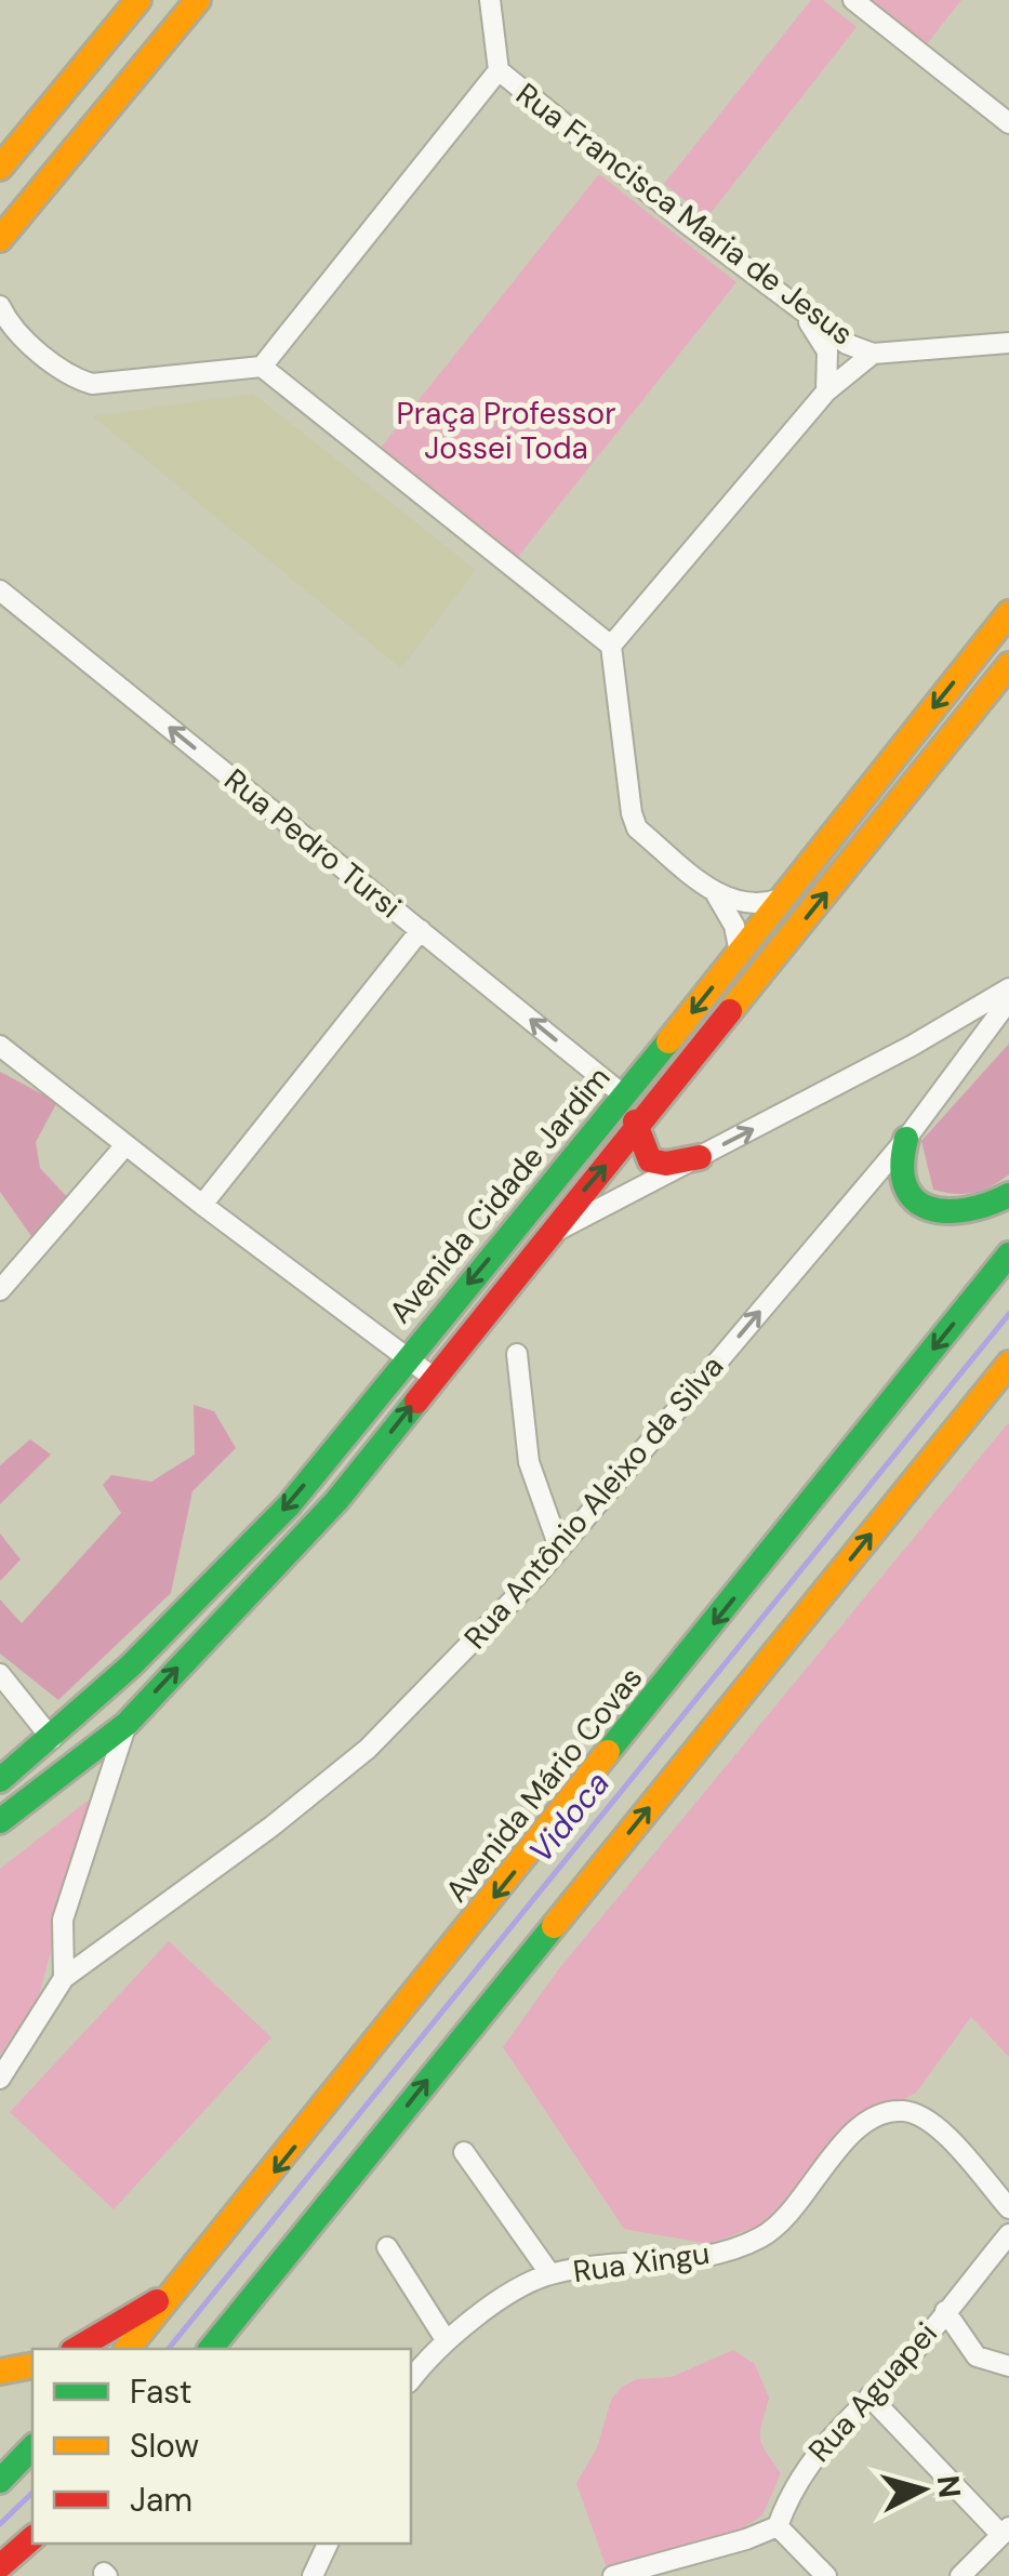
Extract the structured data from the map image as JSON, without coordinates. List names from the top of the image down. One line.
{"streets":{"main road":["Avenida Cidade Jardim","Avenida Mário Covas"],"street":["Rua Francisca Maria de Jesus","Rua Pedro Tursi","Rua Antônio Aleixo da Silva","Rua Xingu","Rua Aguapei"]},"crossings":[["Rua Pedro Tursi","Avenida Cidade Jardim"]],"one_way":["Rua Pedro Tursi"],"water":["Vidoca"],"parks":["Praça Professor Jossei Toda"],"legend":["Fast","Slow","Jam"],"north":"right"}
